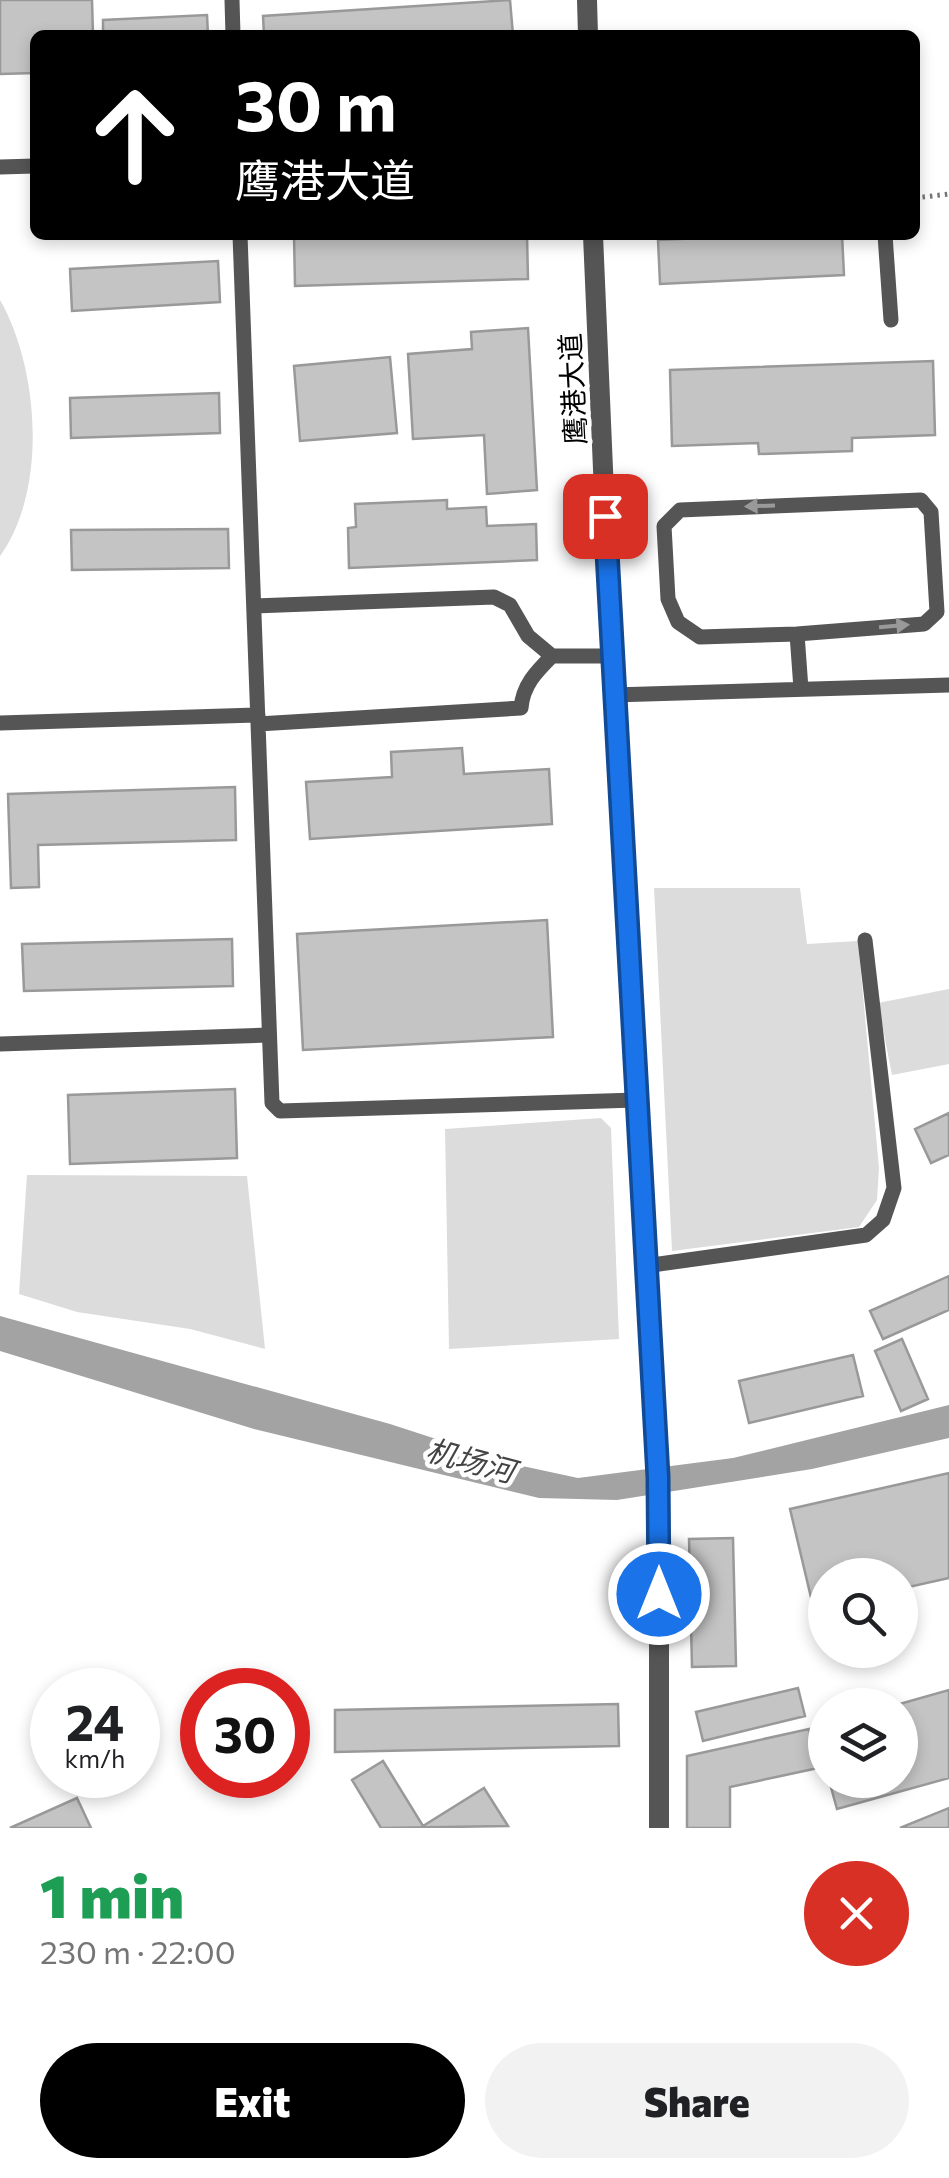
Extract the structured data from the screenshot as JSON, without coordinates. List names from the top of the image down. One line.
{"streets":{"street":["鹰港大道"]},"water":["机场河"],"page":{"turn":["30 m","鹰港大道"],"speed":"24 km/h","limit":"30","heading":["1 min","230 m · 22:00"],"buttons":["Exit","Share"]}}
